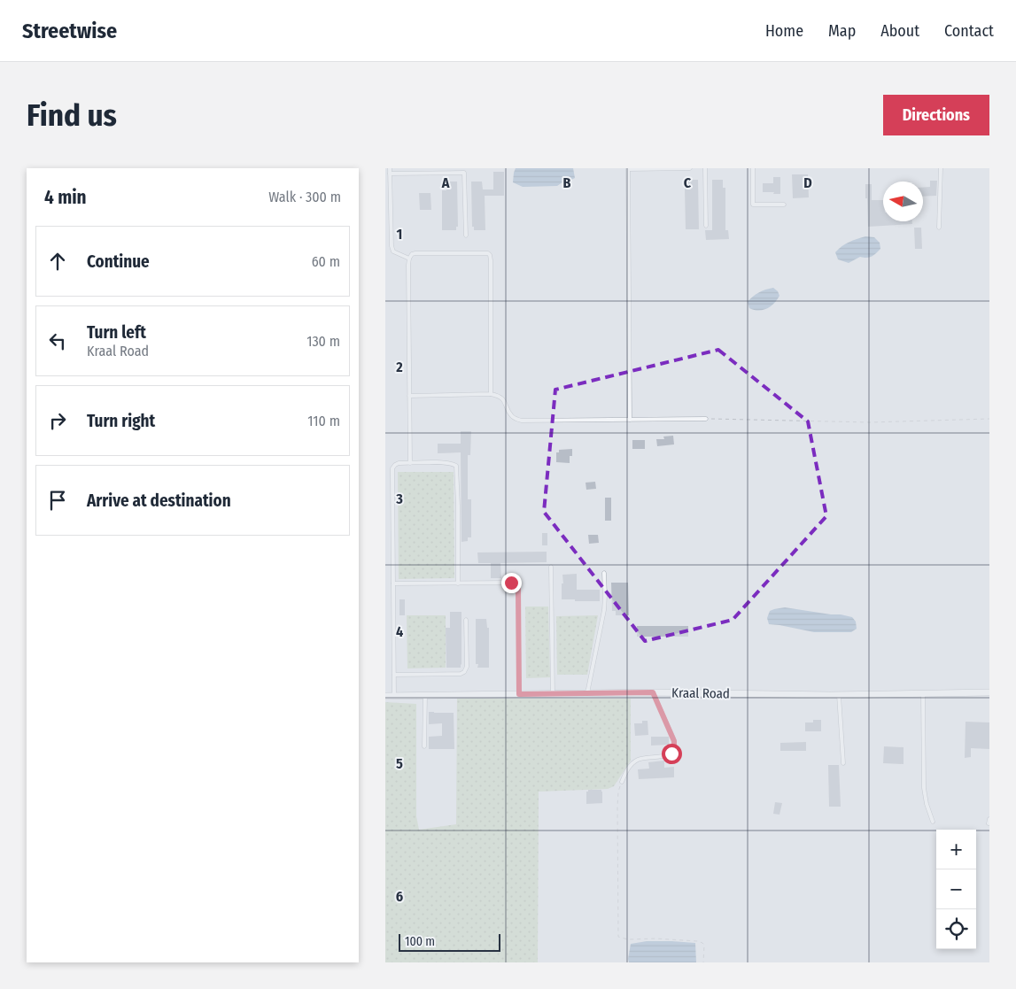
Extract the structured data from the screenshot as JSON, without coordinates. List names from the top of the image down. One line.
{"streets":{"street":["Kraal Road"]},"scale_bar":"100 m","north":"left","page":{"header":"Streetwise","nav":["Home","Map","About","Contact"],"buttons":"Directions","title":"Find us","heading":["4 min","Walk · 300 m"],"list":[["Continue","60 m"],["Turn left","Kraal Road","130 m"],["Turn right","110 m"],"Arrive at destination"],"map_buttons":["+","−"],"scale":"100 m"},"grid":{"columns":["A","B","C","D"],"rows":["1","2","3","4","5","6"]}}
